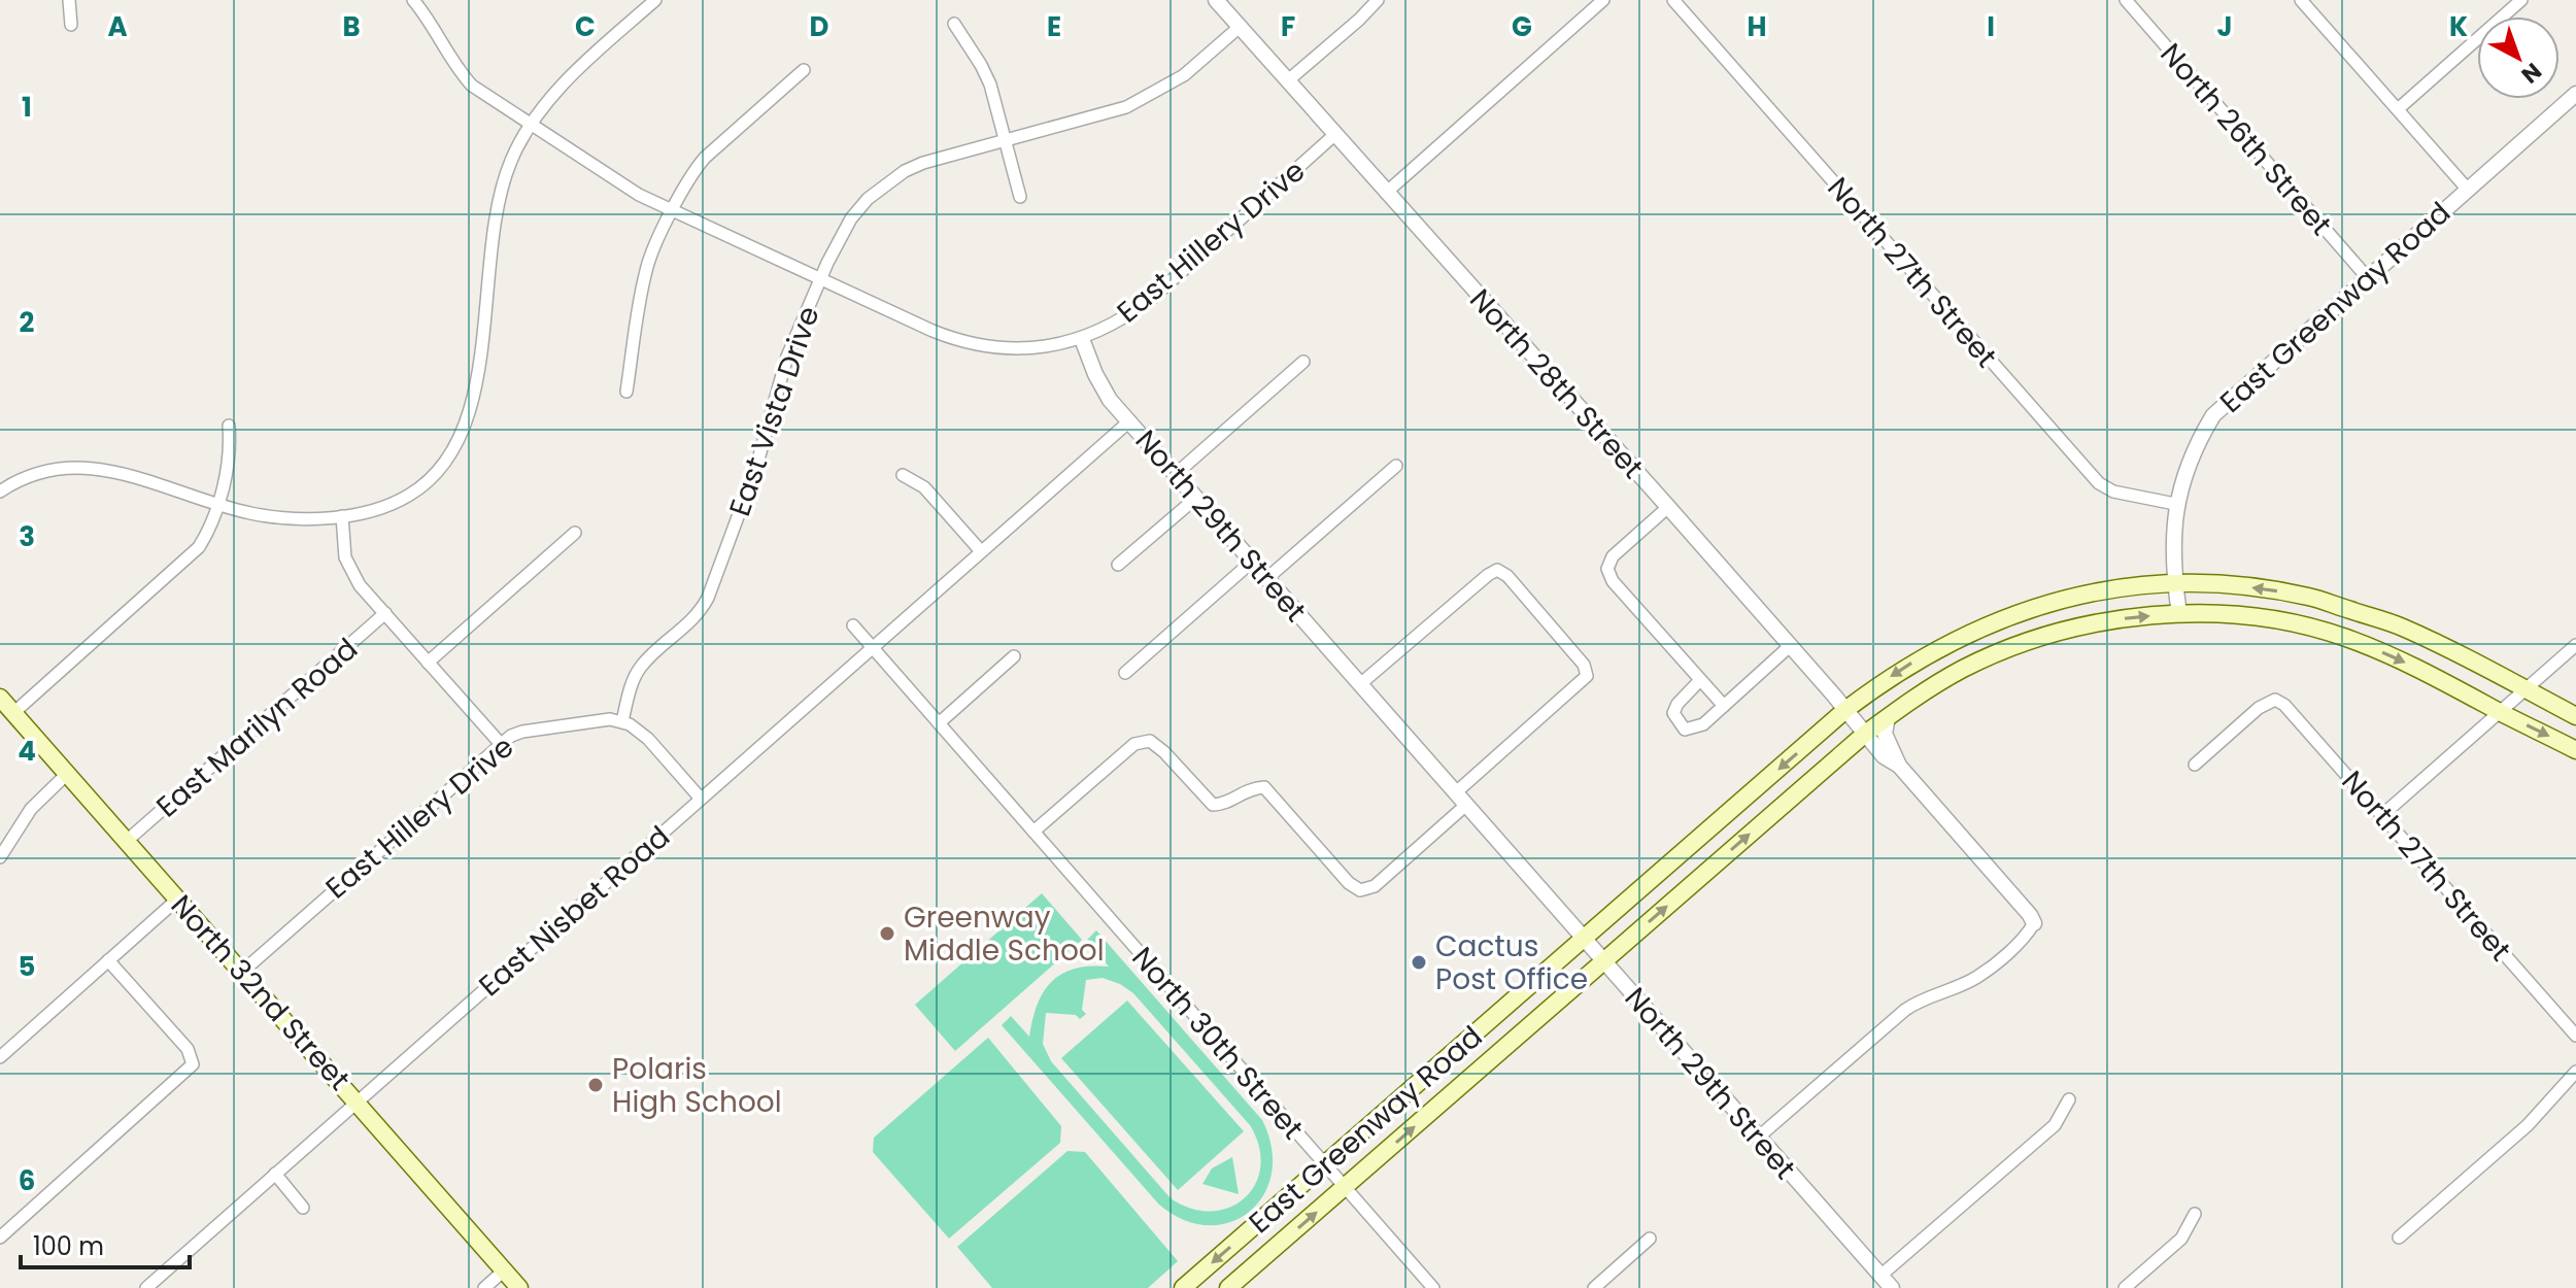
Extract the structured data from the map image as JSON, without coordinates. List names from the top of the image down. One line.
{"streets":{"main road":["East Greenway Road","North 32nd Street"],"street":["North 26th Street","East Hillery Drive","North 27th Street","North 28th Street","East Vista Drive","North 29th Street","East Marilyn Road","East Nisbet Road","North 30th Street"]},"crossings":[["North 26th Street","East Greenway Road"],["East Hillery Drive","North 28th Street"],["East Hillery Drive","East Vista Drive"],["East Hillery Drive","North 29th Street"],["East Hillery Drive","North 32nd Street"],["North 27th Street","East Greenway Road"],["East Greenway Road","North 28th Street"],["East Greenway Road","North 29th Street"],["East Greenway Road","North 30th Street"],["North 28th Street","East Vista Drive"],["North 29th Street","East Nisbet Road"],["East Marilyn Road","North 32nd Street"],["East Nisbet Road","North 32nd Street"],["East Nisbet Road","North 30th Street"]],"places":["Greenway Middle School","Cactus Post Office","Polaris High School"],"scale_bar":"100 m","north":"bottom right","grid":{"columns":["A","B","C","D","E","F","G","H","I","J","K"],"rows":["1","2","3","4","5","6"]}}
